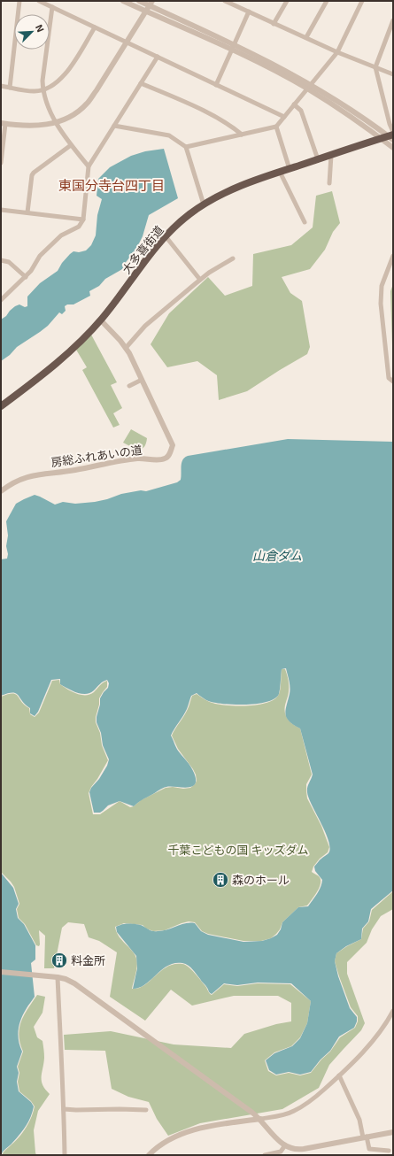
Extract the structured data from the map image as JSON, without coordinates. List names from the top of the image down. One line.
{"streets":{"highway":["大多喜街道"],"street":["房総ふれあいの道"]},"crossings":[["大多喜街道","房総ふれあいの道"]],"districts":["東国分寺台四丁目"],"water":["山倉ダム"],"parks":["千葉こどもの国 キッズダム"],"places":{"building":["森のホール","料金所"]},"north":"top right"}
